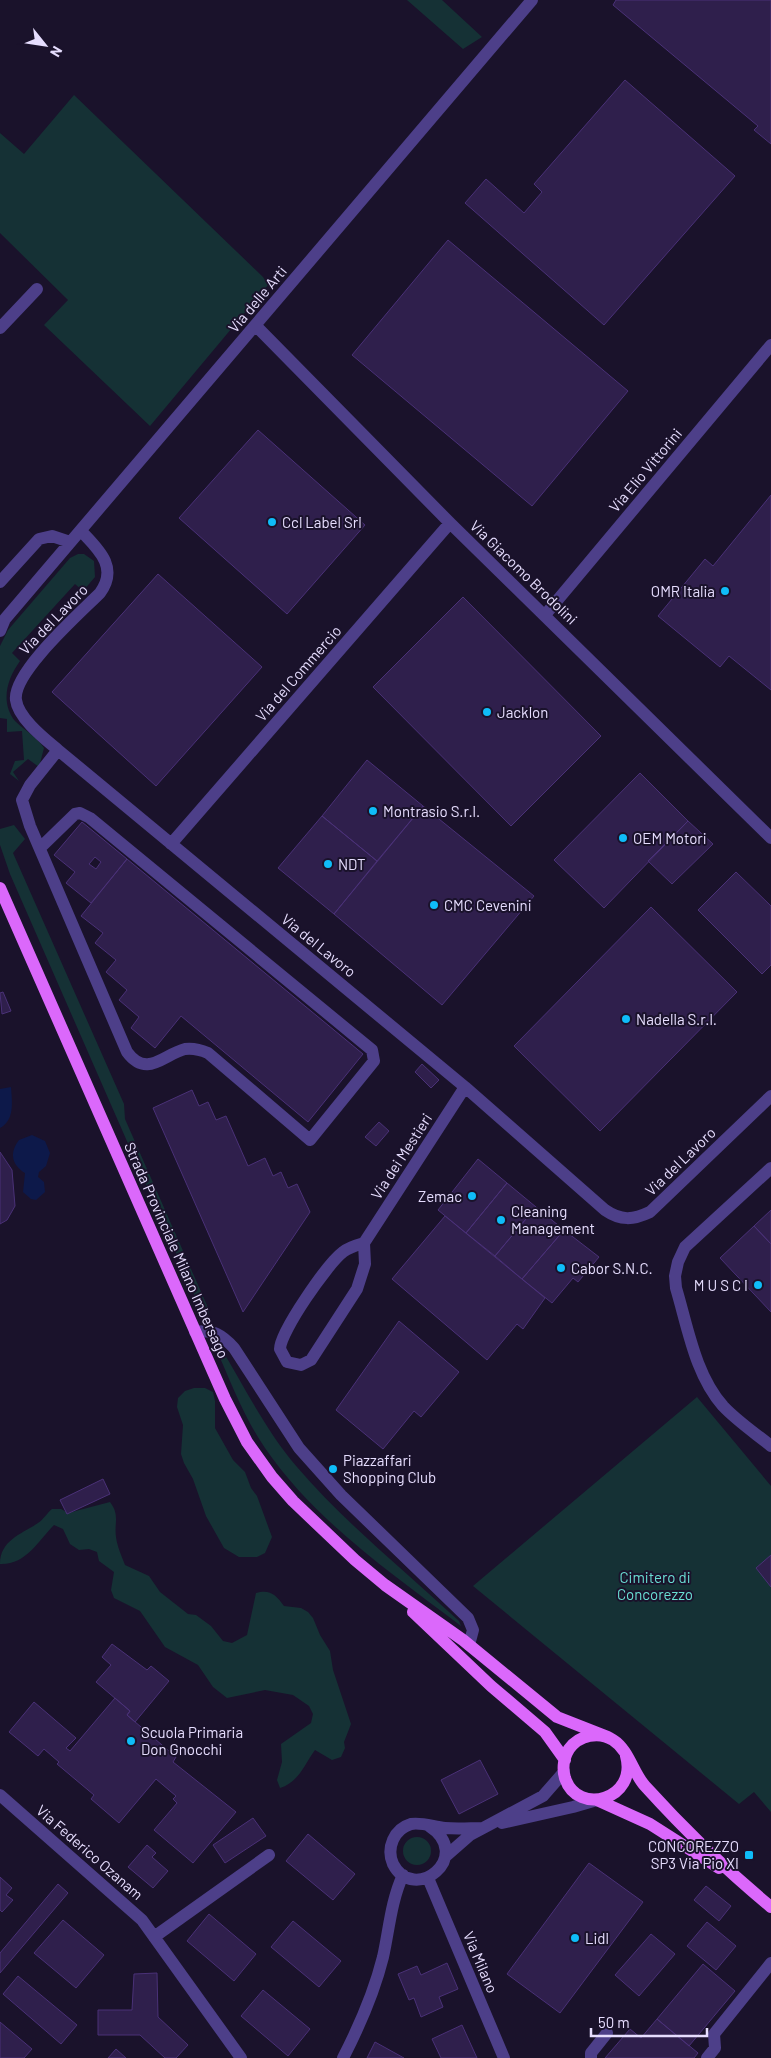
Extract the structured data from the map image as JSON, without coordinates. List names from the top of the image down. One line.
{"streets":{"main road":["Strada Provinciale Milano Imbersago"],"street":["Via delle Arti","Via Elio Vittorini","Via Giacomo Brodolini","Via del Lavoro","Via del Commercio","Via dei Mestieri","Via Federico Ozanam","Via Milano"]},"crossings":[["Via delle Arti","Via Giacomo Brodolini"],["Via delle Arti","Via del Lavoro"],["Via Elio Vittorini","Via Giacomo Brodolini"],["Via Giacomo Brodolini","Via del Commercio"],["Via del Lavoro","Via del Commercio"],["Via del Lavoro","Via dei Mestieri"]],"parks":["Cimitero di Concorezzo"],"places":{"other":["Ccl Label Srl","OMR Italia","Jacklon","Montrasio S.r.l.","OEM Motori","NDT","CMC Cevenini","Nadella S.r.l.","Zemac","Cleaning Management","Cabor S.N.C.","M U S C I","Piazzaffari Shopping Club","Scuola Primaria Don Gnocchi","Lidl"],"transit":["CONCOREZZO SP3 Via Pio XI"]},"scale_bar":"50 m","north":"bottom right"}
